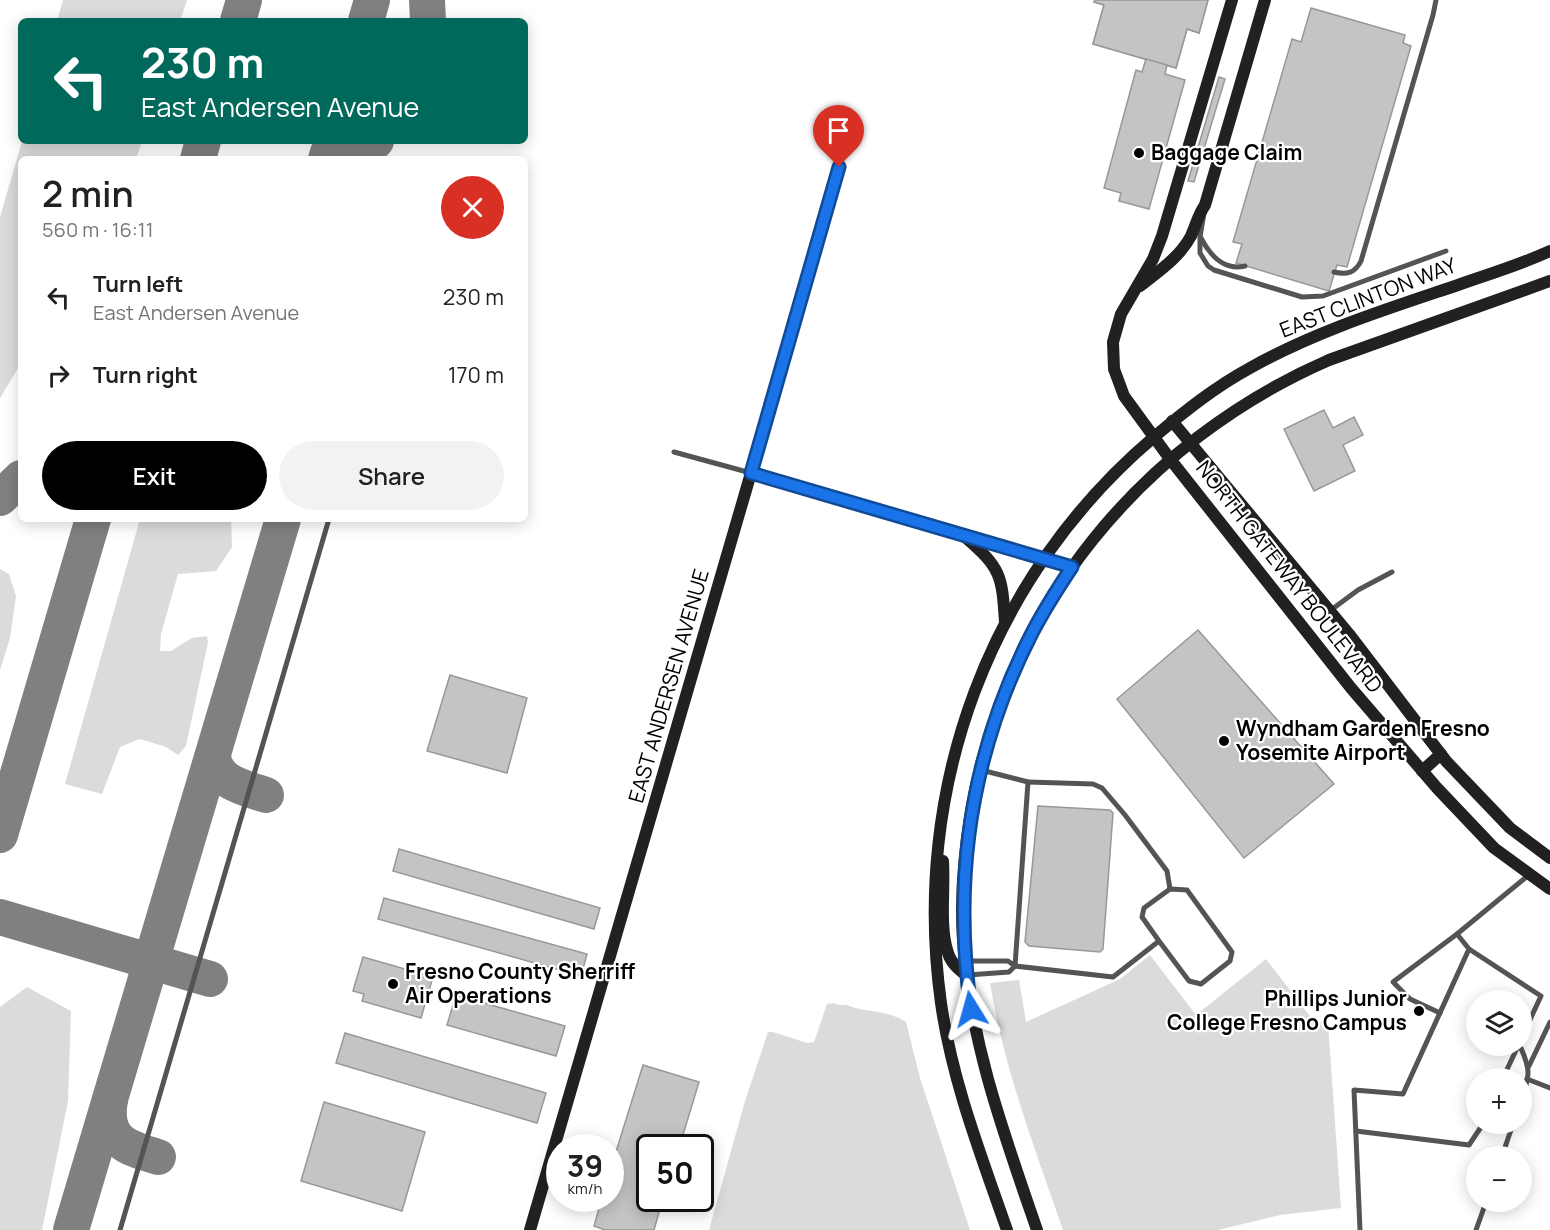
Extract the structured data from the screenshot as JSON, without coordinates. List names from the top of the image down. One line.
{"streets":{"main road":["EAST CLINTON WAY","NORTH GATEWAY BOULEVARD","EAST ANDERSEN AVENUE"]},"crossings":[["EAST CLINTON WAY","NORTH GATEWAY BOULEVARD"]],"places":["Baggage Claim","Wyndham Garden Fresno Yosemite Airport","Fresno County Sherriff Air Operations","Phillips Junior College Fresno Campus"],"page":{"turn":["230 m","East Andersen Avenue"],"heading":["2 min","560 m · 16:11"],"list":[{"name":"Turn left","note":"East Andersen Avenue","value":"230 m"},{"name":"Turn right","value":"170 m"}],"buttons":["Exit","Share"],"map_buttons":["+","−"],"speed":"39 km/h","limit":"50"}}
